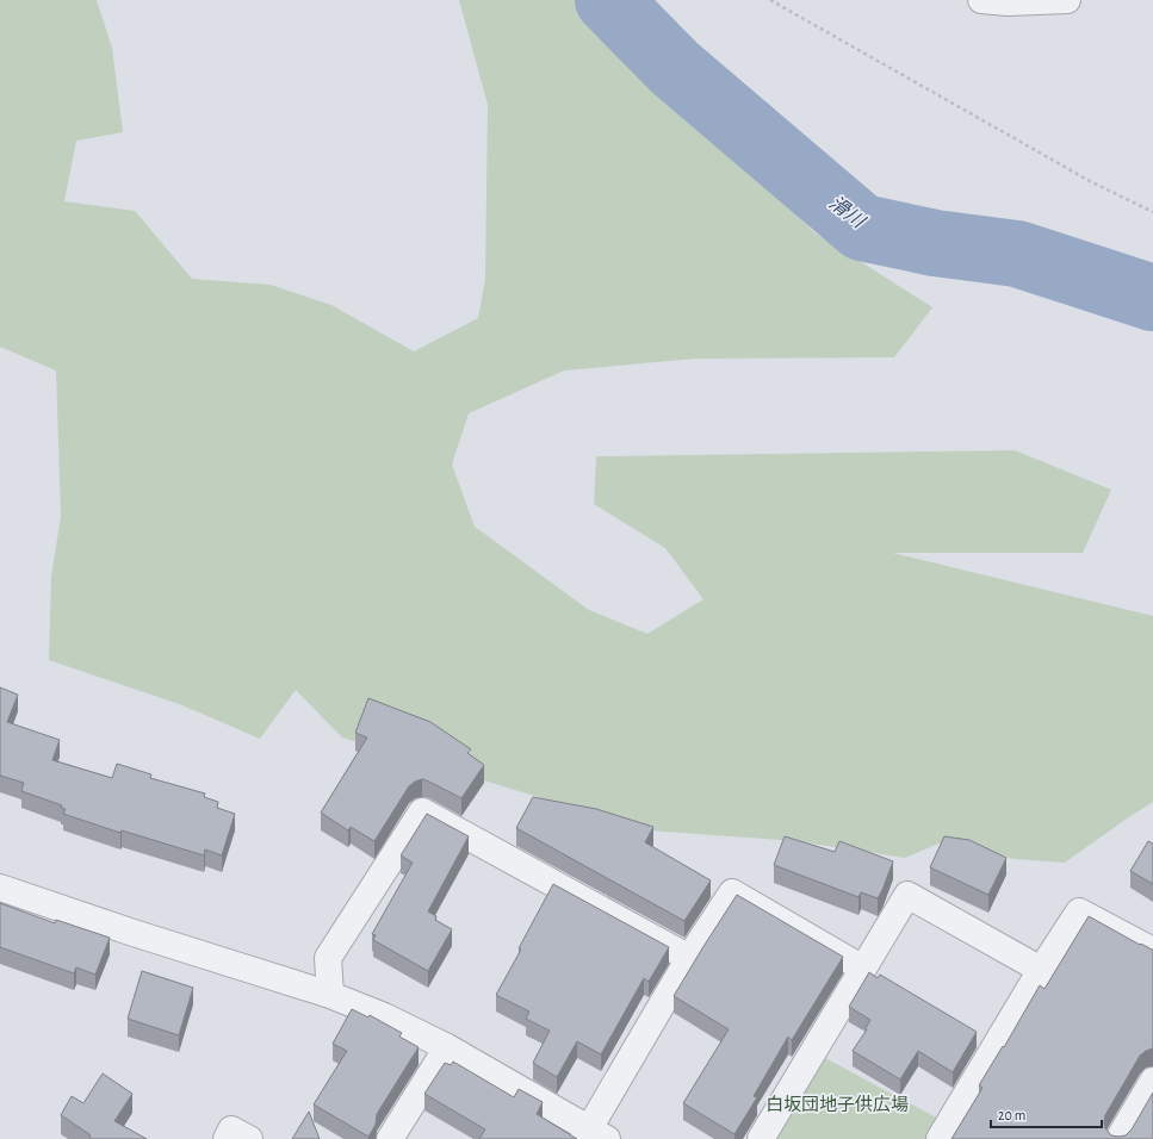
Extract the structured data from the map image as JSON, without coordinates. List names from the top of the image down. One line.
{"water":["滑川"],"parks":["白坂団地子供広場"],"scale_bar":"20 m"}
